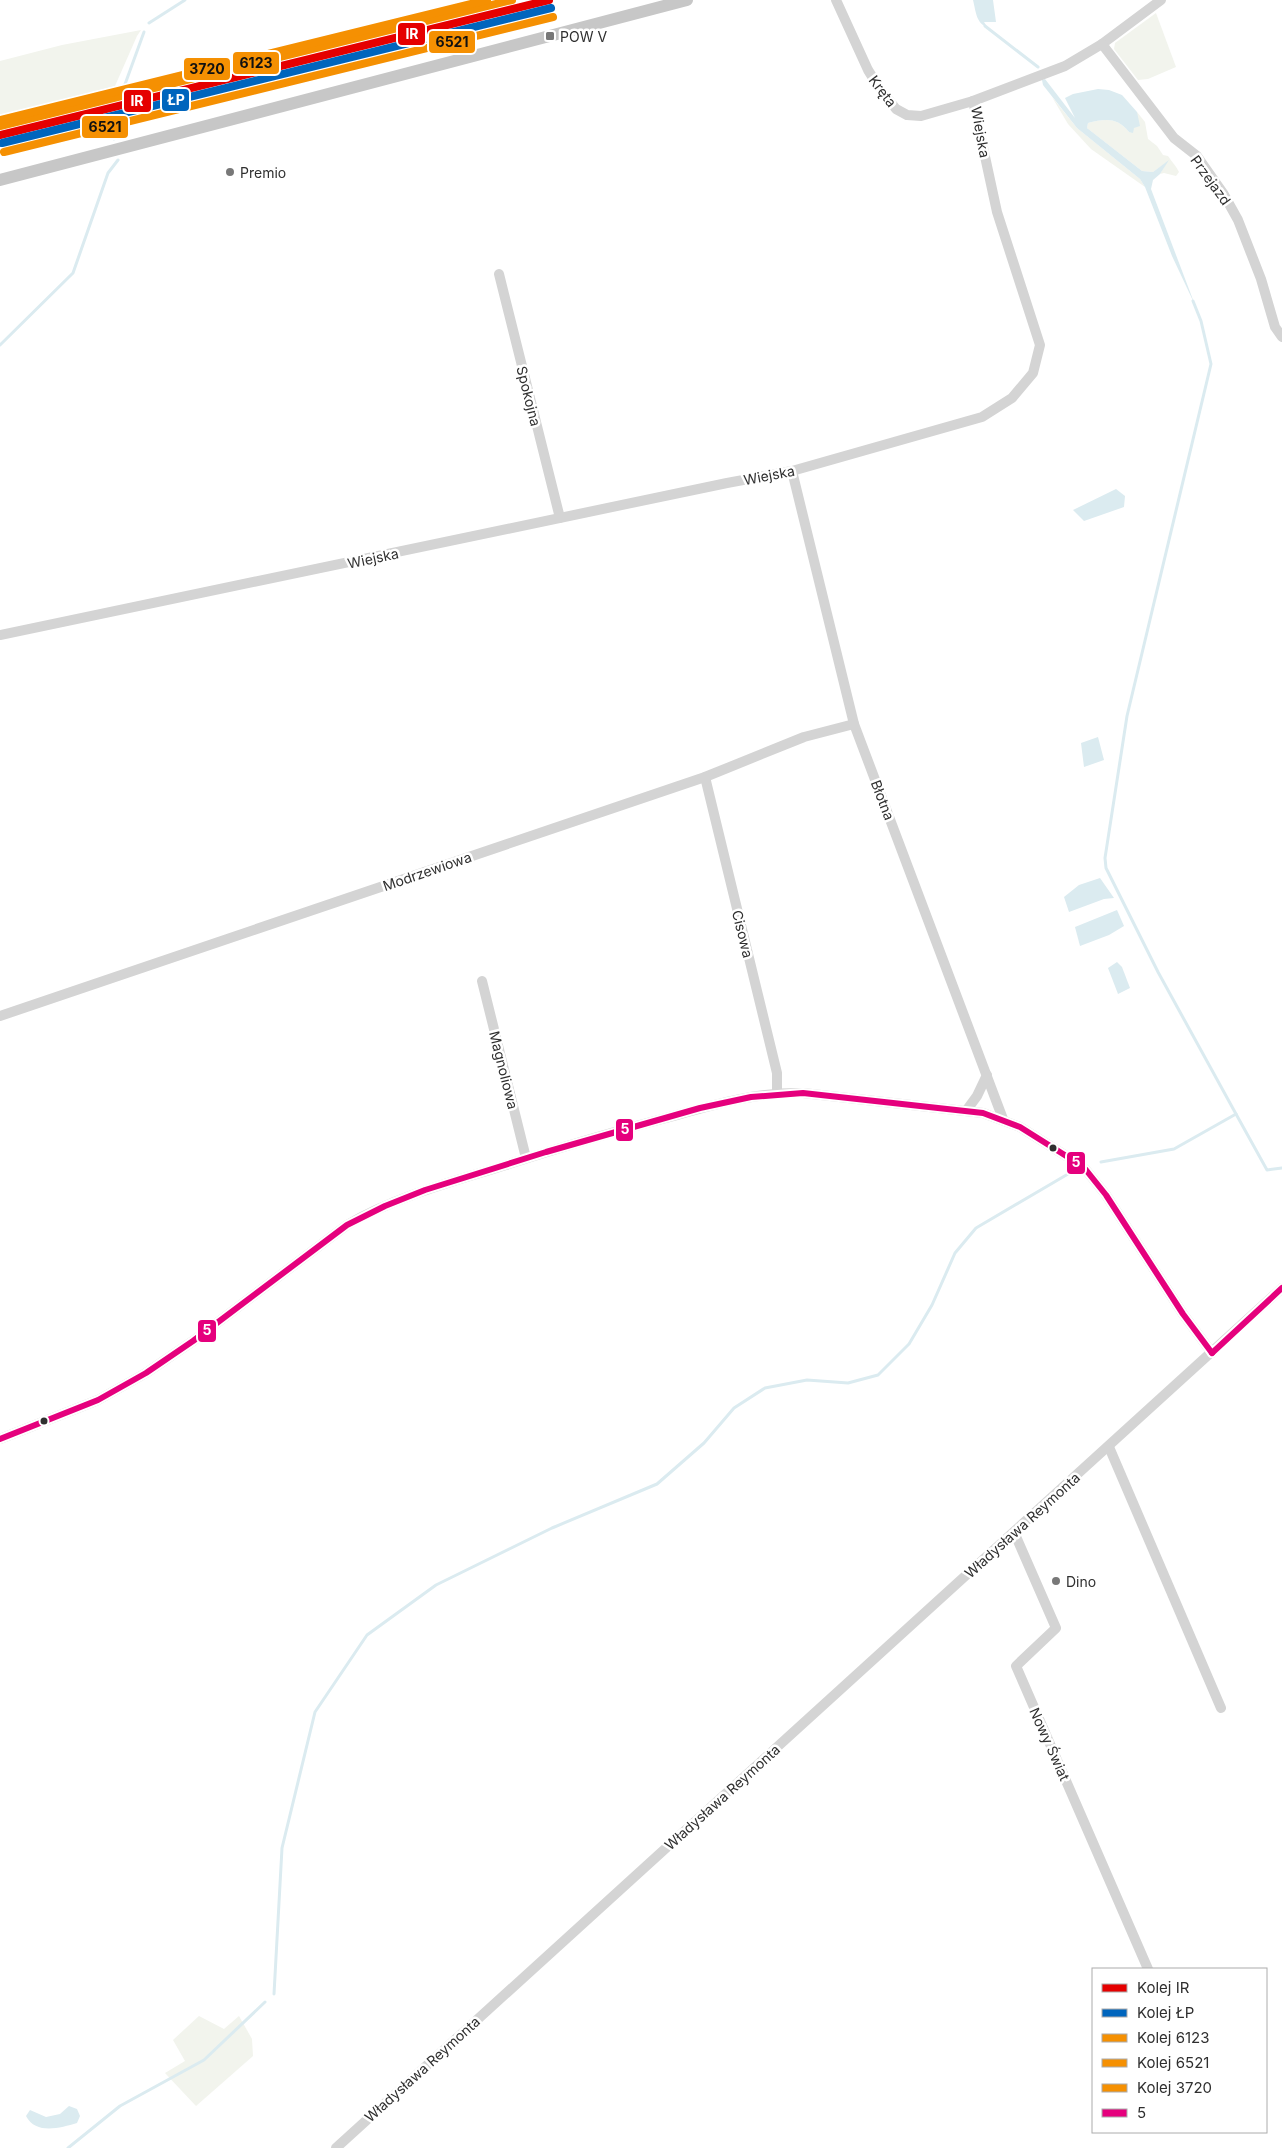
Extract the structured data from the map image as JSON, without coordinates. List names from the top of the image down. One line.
{"streets":{"street":["Kręta","Wiejska","Przejazd","Spokojna","Błotna","Modrzewiowa","Cisowa","Magnoliowa","Władysława Reymonta","Nowy Świat"]},"crossings":[["Kręta","Wiejska"],["Wiejska","Przejazd"],["Wiejska","Spokojna"],["Wiejska","Błotna"],["Błotna","Modrzewiowa"],["Modrzewiowa","Cisowa"],["Władysława Reymonta","Nowy Świat"]],"places":{"transit":["POW V"],"other":["Premio","Dino"]},"lines":["rail line IR","rail line 6123","rail line 3720","rail line ŁP","rail line 6521","transit line 5"],"legend":["Kolej IR","Kolej ŁP","Kolej 6123","Kolej 6521","Kolej 3720","5"]}
